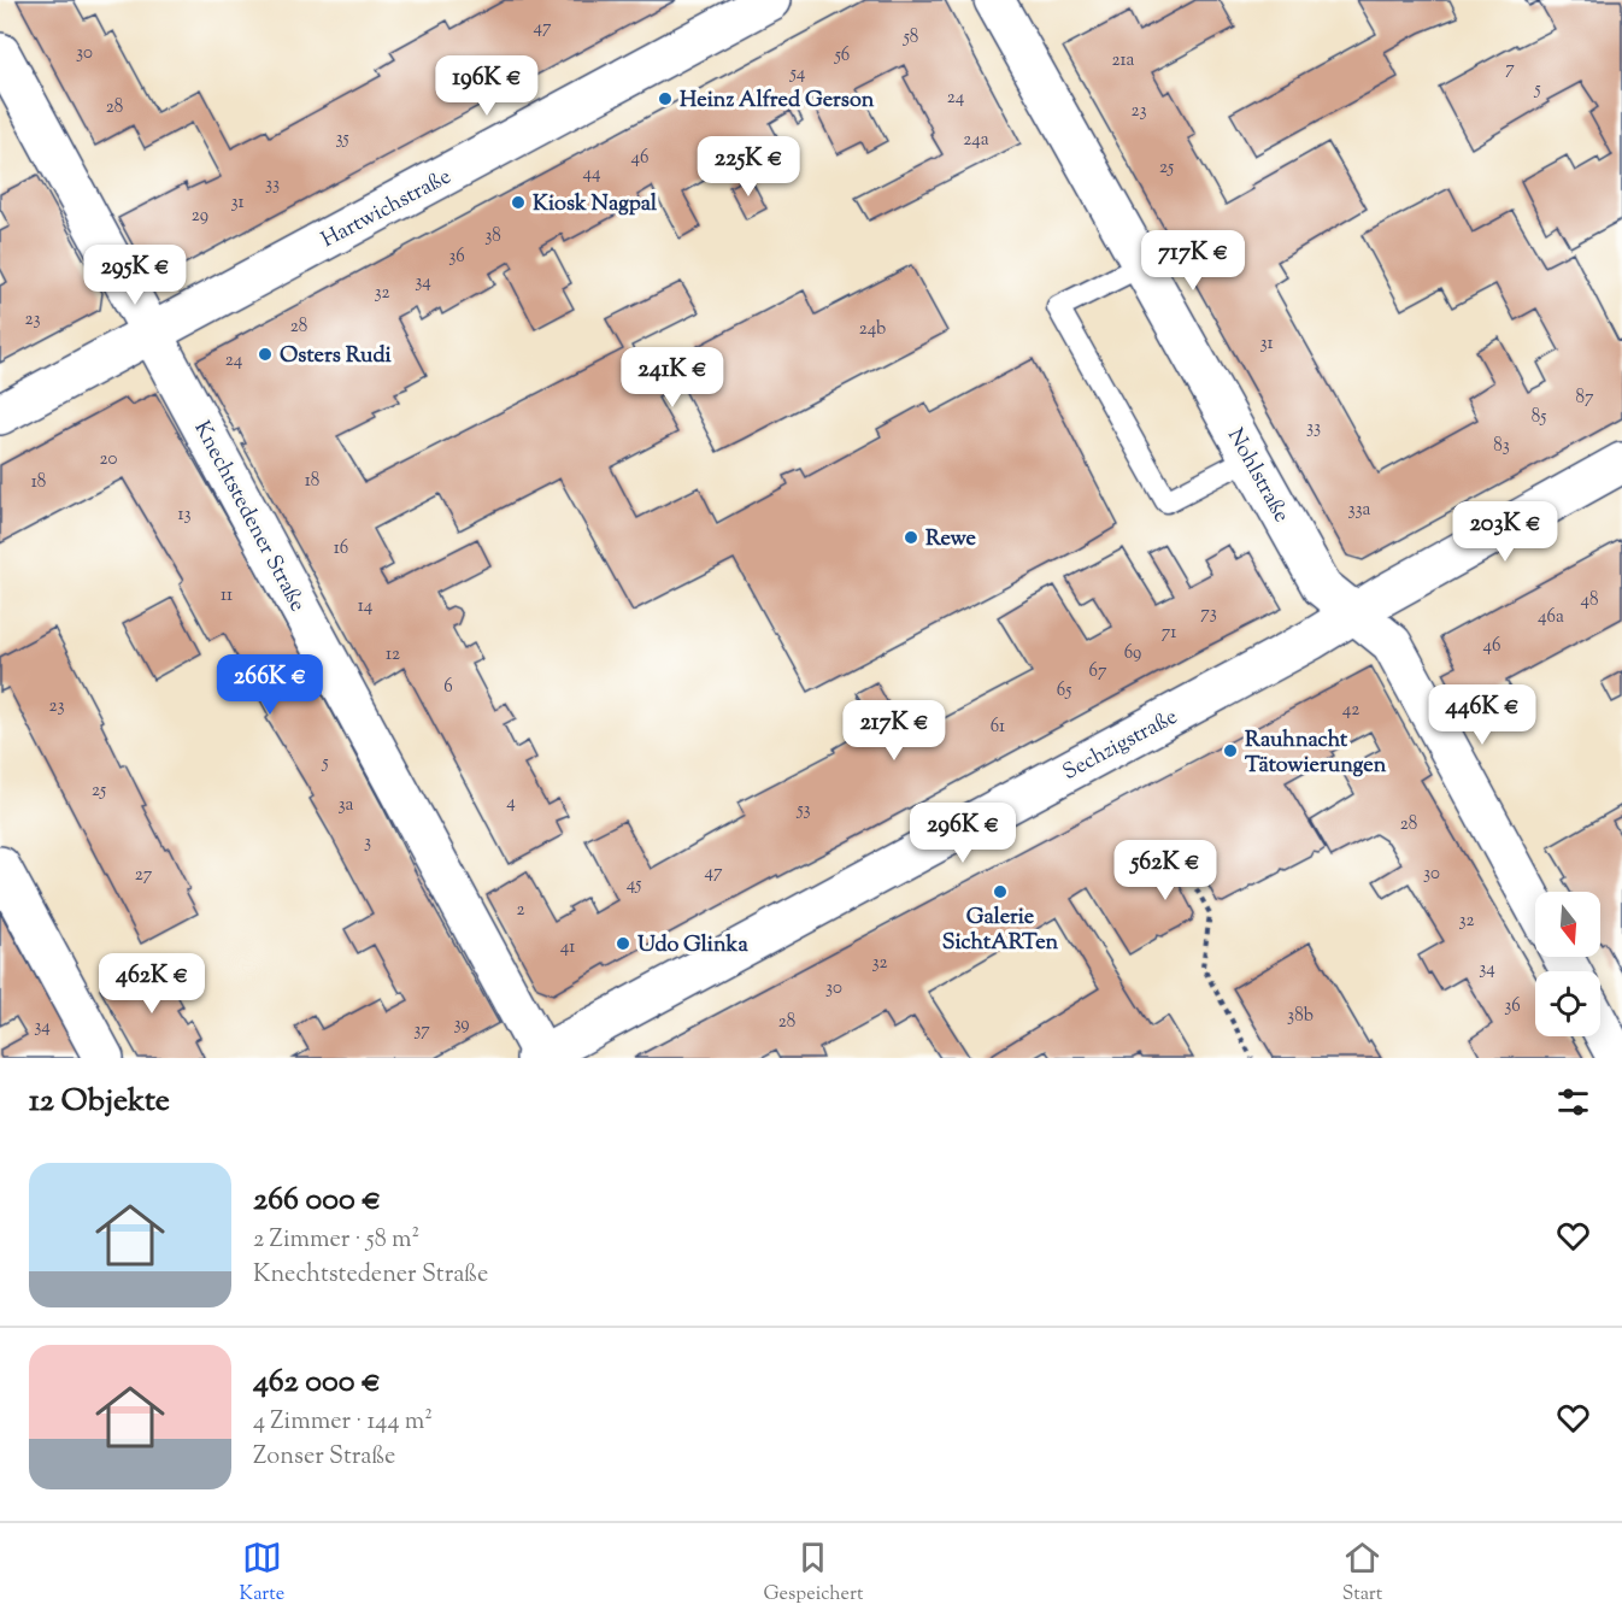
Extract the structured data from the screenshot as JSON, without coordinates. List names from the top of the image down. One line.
{"streets":{"street":["Hartwichstraße","Nohlstraße","Knechtstedener Straße","Sechzigstraße"]},"crossings":[["Hartwichstraße","Knechtstedener Straße"],["Nohlstraße","Sechzigstraße"],["Knechtstedener Straße","Sechzigstraße"]],"places":["Heinz Alfred Gerson","Kiosk Nagpal","Osters Rudi","Rewe","Rauhnacht Tätowierungen","Galerie SichtARTen","Udo Glinka"],"house_numbers":["47","58","30","56","21a","7","54","5","24","28","23","35","24a","46","25","44","33","31","29","38","36","34","32","23","28","24b","31","24","87","85","33","83","20","18","18","33a","13","16","11","48","14","73","46a","71","46","69","12","67","6","65","23","42","61","5","25","4","3a","53","28","3","47","30","27","45","2","32","41","32","34","30","36","38b","28","39","34","37"],"north":"bottom","page":{"price":["196K €","225K €","717K €","295K €","241K €","203K €","266K €","446K €","217K €","296K €","562K €","462K €"],"heading":"12 Objekte","list":[{"name":"266 000 €","note":"2 Zimmer · 58 m² · Knechtstedener Straße"},{"name":"462 000 €","note":"4 Zimmer · 144 m² · Zonser Straße"}],"tabs":["Karte","Gespeichert","Start"]}}
